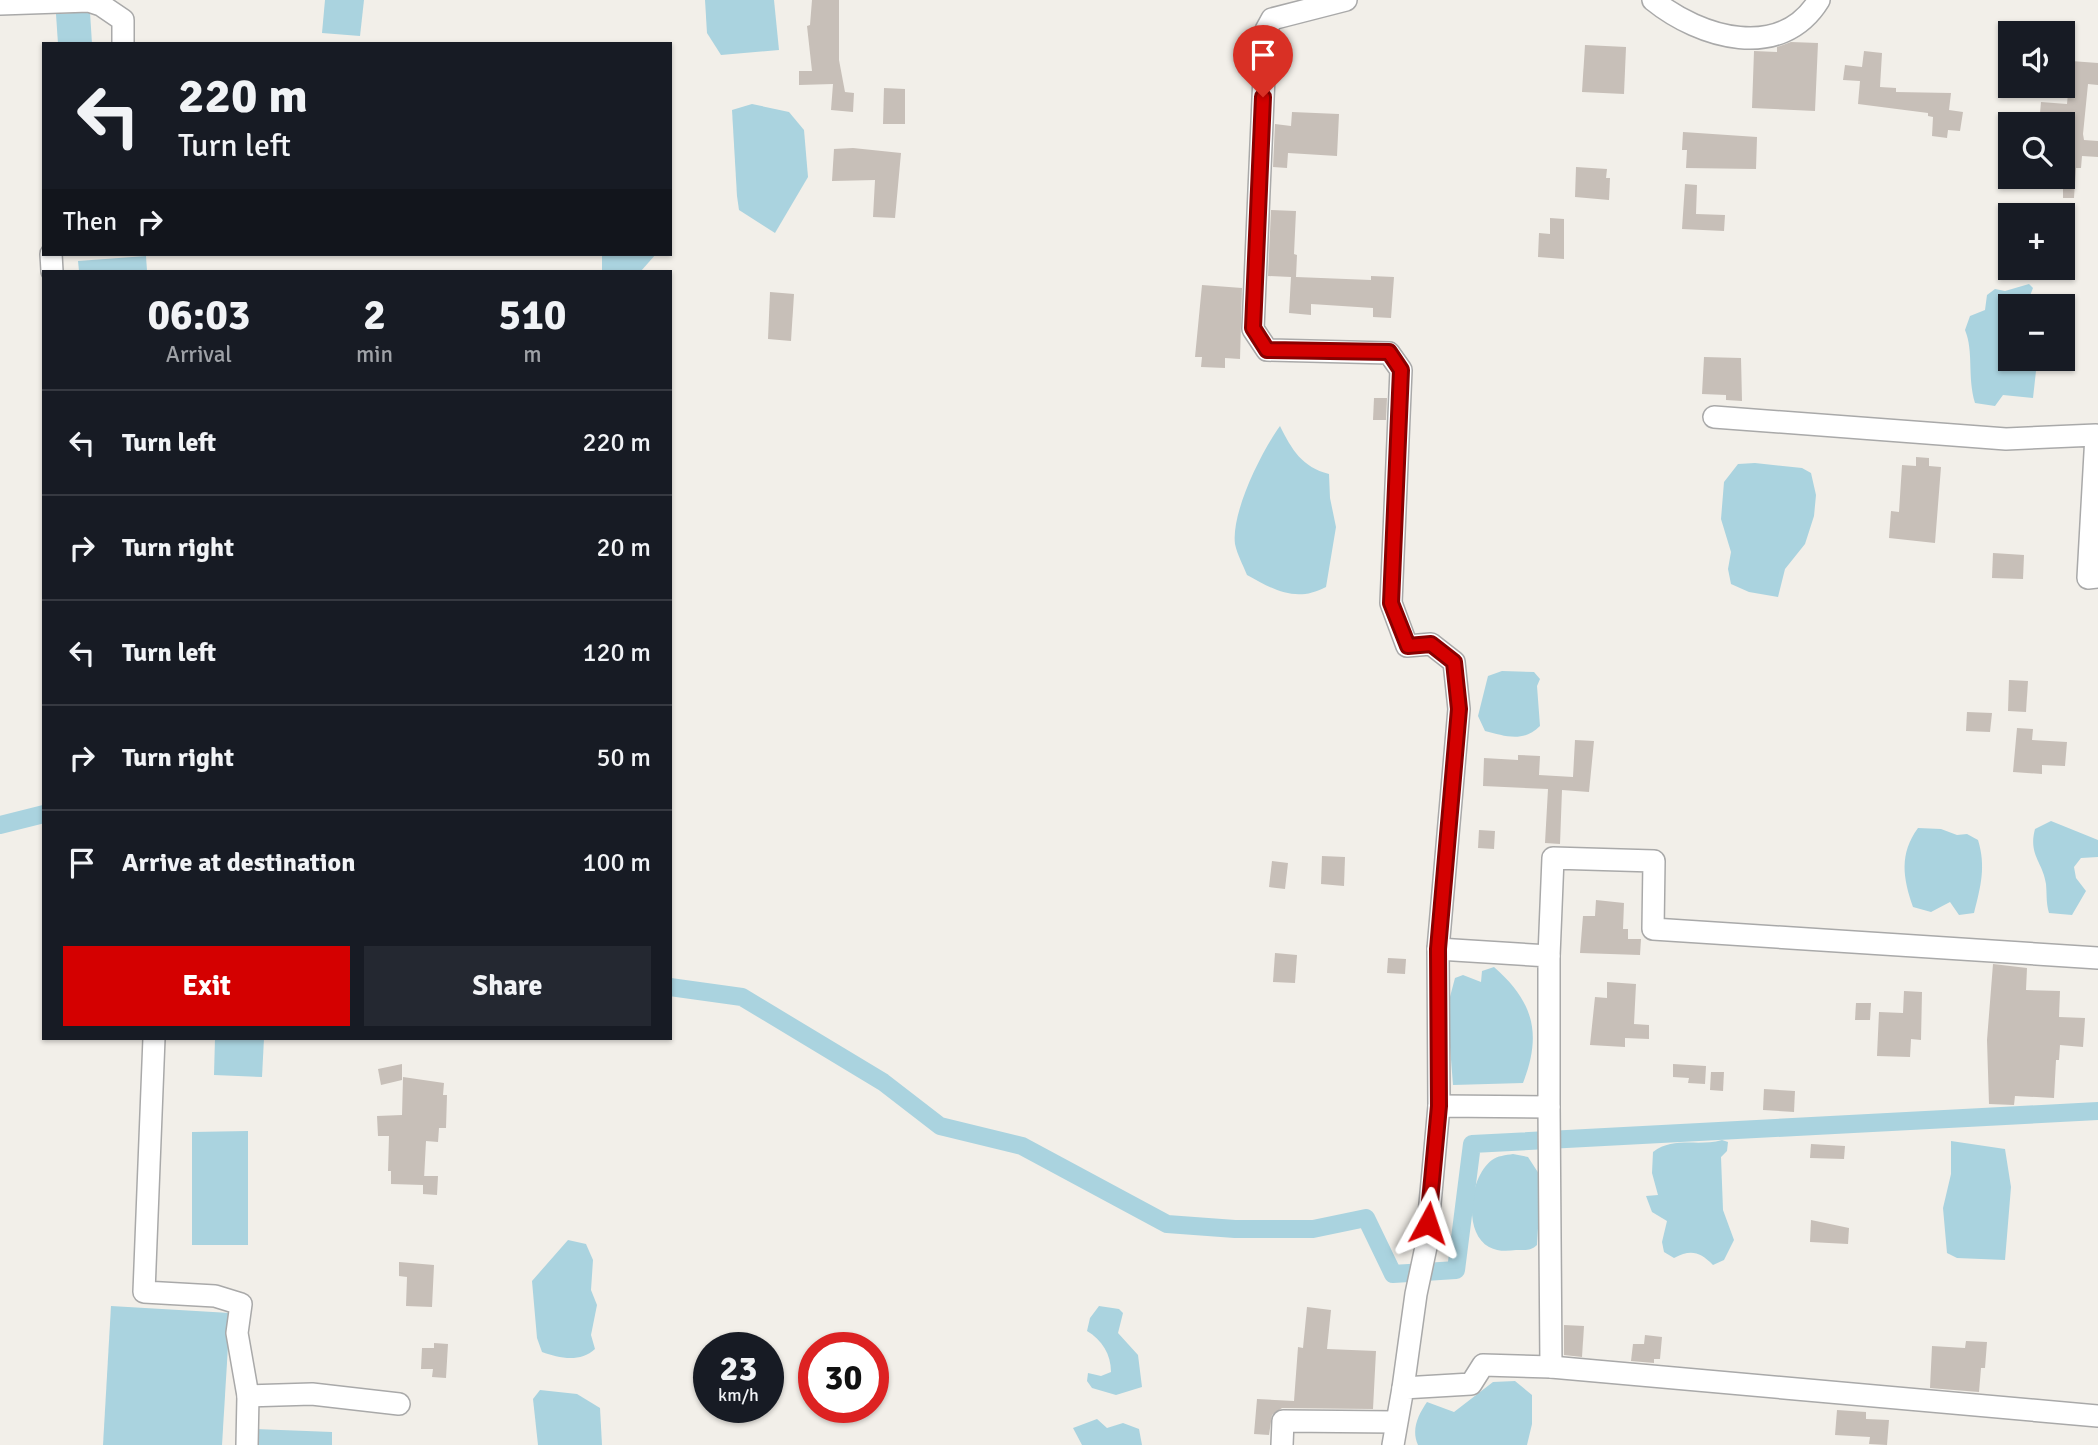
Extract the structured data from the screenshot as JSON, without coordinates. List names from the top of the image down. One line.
{"page":{"map_buttons":["+","−"],"turn":["220 m","Turn left"],"then":"Then","eta":["06:03","Arrival","2","min","510","m"],"list":[{"name":"Turn left","value":"220 m"},{"name":"Turn right","value":"20 m"},{"name":"Turn left","value":"120 m"},{"name":"Turn right","value":"50 m"},{"name":"Arrive at destination","value":"100 m"}],"buttons":["Exit","Share"],"speed":"23 km/h","limit":"30"}}
